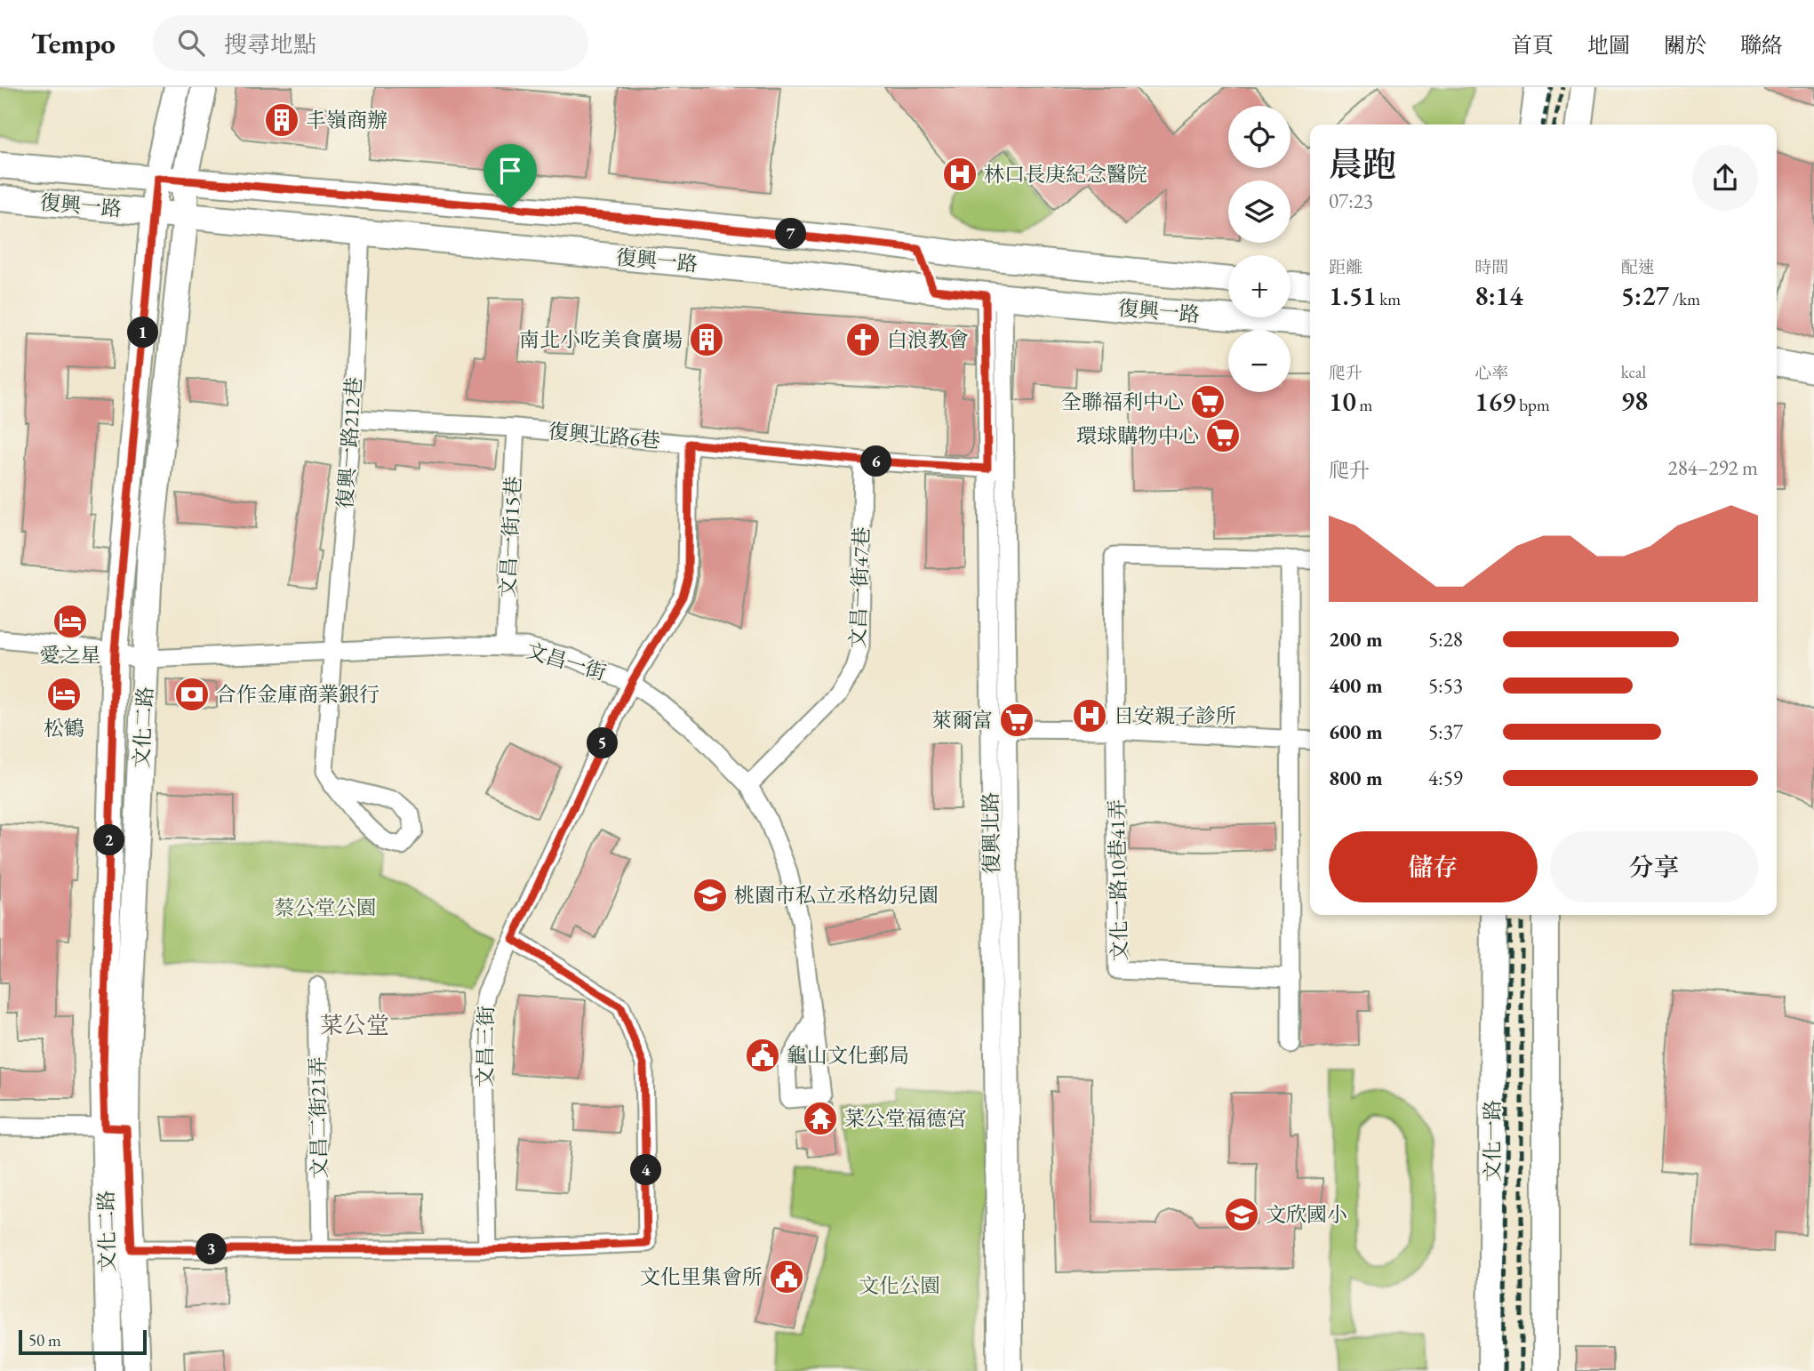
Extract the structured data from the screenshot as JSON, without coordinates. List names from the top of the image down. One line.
{"streets":{"street":["復興一路","復興北路6巷","復興一路212巷","文昌一街15巷","文昌一街47巷","文昌一街","文化二路","復興北路","文化一路10巷41弄","文昌三街","文昌二街21弄","文化一路"]},"crossings":[["復興一路","復興一路212巷"],["復興一路","文化二路"],["復興一路","復興北路"],["復興北路6巷","復興一路212巷"],["復興北路6巷","文昌一街15巷"],["復興北路6巷","文昌一街47巷"],["復興北路6巷","復興北路"],["復興北路6巷","文昌三街"],["復興一路212巷","文昌一街"],["文昌一街15巷","文昌一街"],["文昌一街47巷","文昌一街"],["文昌一街","文化二路"],["文昌一街","文昌三街"]],"districts":["菜公堂"],"parks":["蔡公堂公園","文化公園"],"places":{"building":["丰嶺商辦","南北小吃美食廣場"],"hospital":["林口長庚紀念醫院","日安親子診所"],"church":["白浪教會"],"supermarket":["全聯福利中心","環球購物中心","萊爾富"],"hotel":["愛之星","松鶴"],"bank":["合作金庫商業銀行"],"school or university":["桃園市私立丞格幼兒園","文欣國小"],"public building":["龜山文化郵局","文化里集會所"],"temple":["菜公堂福德宮"]},"scale_bar":"50 m","page":{"header":"Tempo","search":"搜尋地點","nav":["首頁","地圖","關於","聯絡"],"map_buttons":["+","−"],"heading":["晨跑","07:23"],"pins":["7","1","6","5","2","4","3"],"stats":[["距離","1.51 km"],["時間","8:14"],["配速","5:27 /km"],["爬升","10 m"],["心率","169 bpm"],["kcal","98"]],"chart":["爬升","284–292 m"],"list":[{"name":"200 m","note":"5:28"},{"name":"400 m","note":"5:53"},{"name":"600 m","note":"5:37"},{"name":"800 m","note":"4:59"}],"buttons":["儲存","分享"],"scale":"50 m"}}
